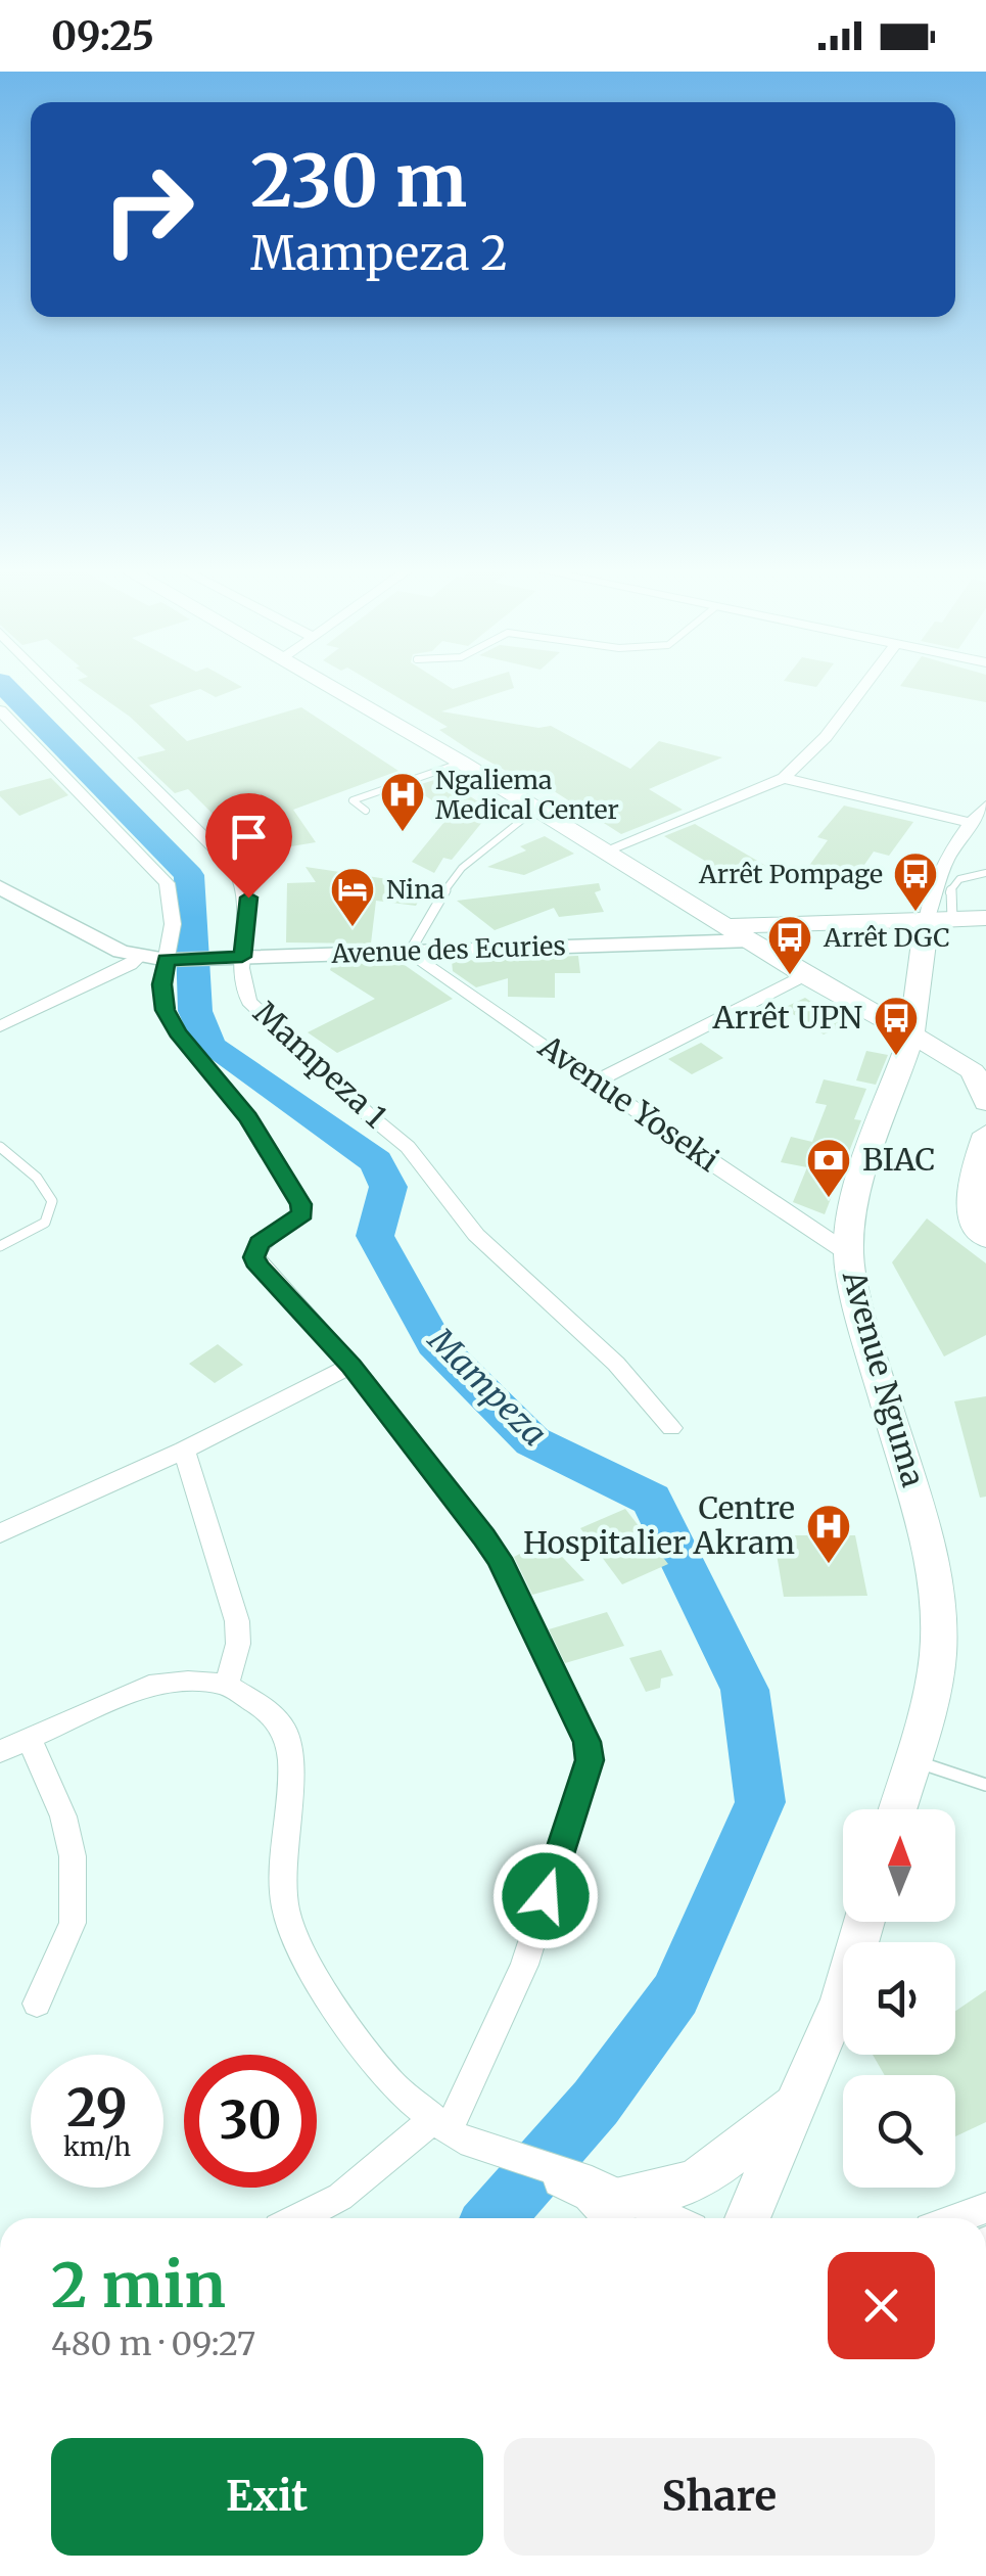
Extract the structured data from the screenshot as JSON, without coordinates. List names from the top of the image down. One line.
{"streets":{"main road":["Avenue Nguma"],"street":["Avenue des Ecuries","Mampeza 1","Avenue Yoseki"]},"crossings":[["Avenue des Ecuries","Mampeza 1"],["Avenue des Ecuries","Avenue Yoseki"],["Avenue Yoseki","Avenue Nguma"]],"water":["Mampeza"],"places":{"hospital":["Ngaliema Medical Center","Centre Hospitalier Akram"],"bus stop":["Arrêt Pompage","Arrêt DGC","Arrêt UPN"],"hotel":["Nina"],"bank":["BIAC"]},"north":"top","page":{"status":"09:25","turn":["230 m","Mampeza 2"],"speed":"29 km/h","limit":"30","heading":["2 min","480 m · 09:27"],"buttons":["Exit","Share"]}}
